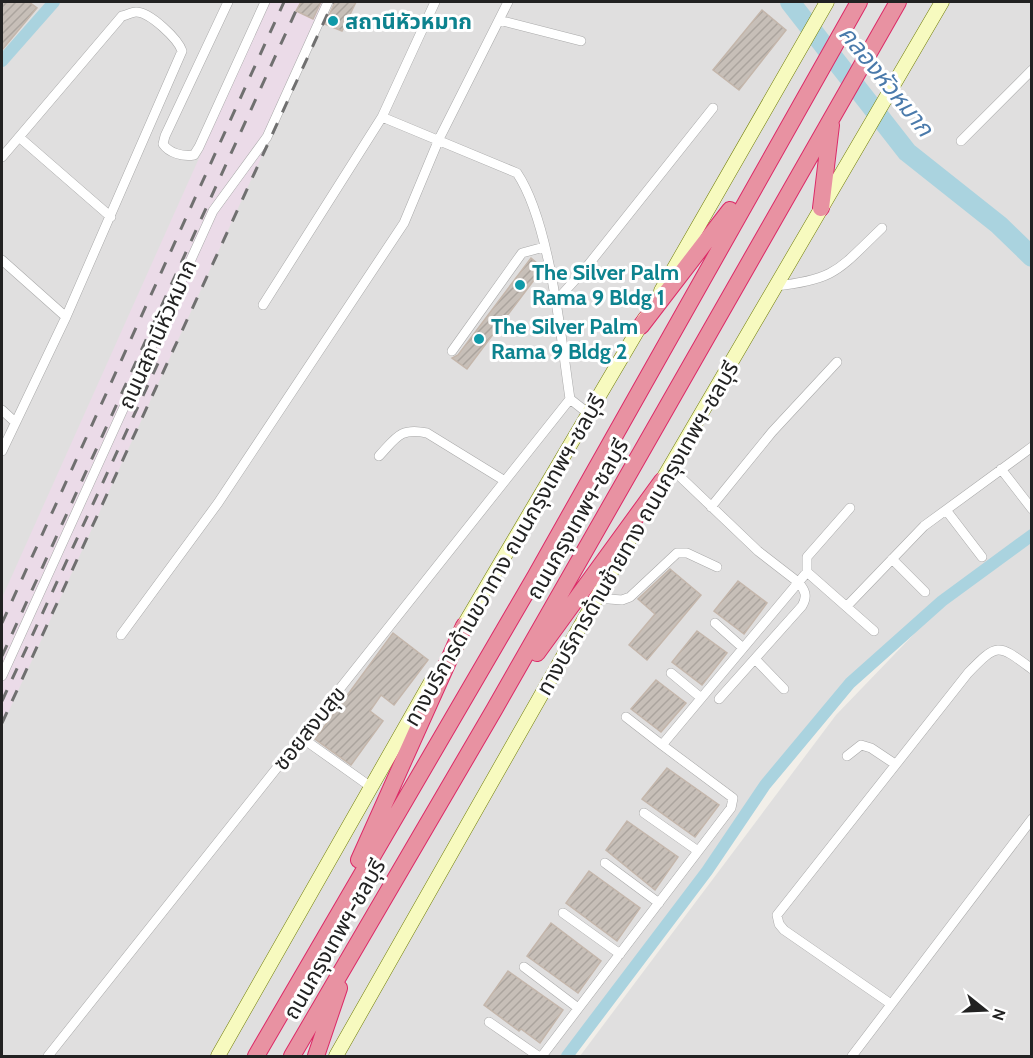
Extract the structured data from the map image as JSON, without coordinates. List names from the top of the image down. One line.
{"streets":{"highway":["ถนนกรุงเทพฯ-ชลบุรี"],"main road":["ทางบริการด้านซ้ายทาง ถนนกรุงเทพฯ-ชลบุรี","ทางบริการด้านขวาทาง ถนนกรุงเทพฯ-ชลบุรี"],"street":["ถนนสถานีหัวหมาก","ซอยสงบสุข"]},"water":["คลองหัวหมาก"],"places":["สถานีหัวหมาก","The Silver Palm Rama 9 Bldg 1","The Silver Palm Rama 9 Bldg 2"],"north":"right"}
